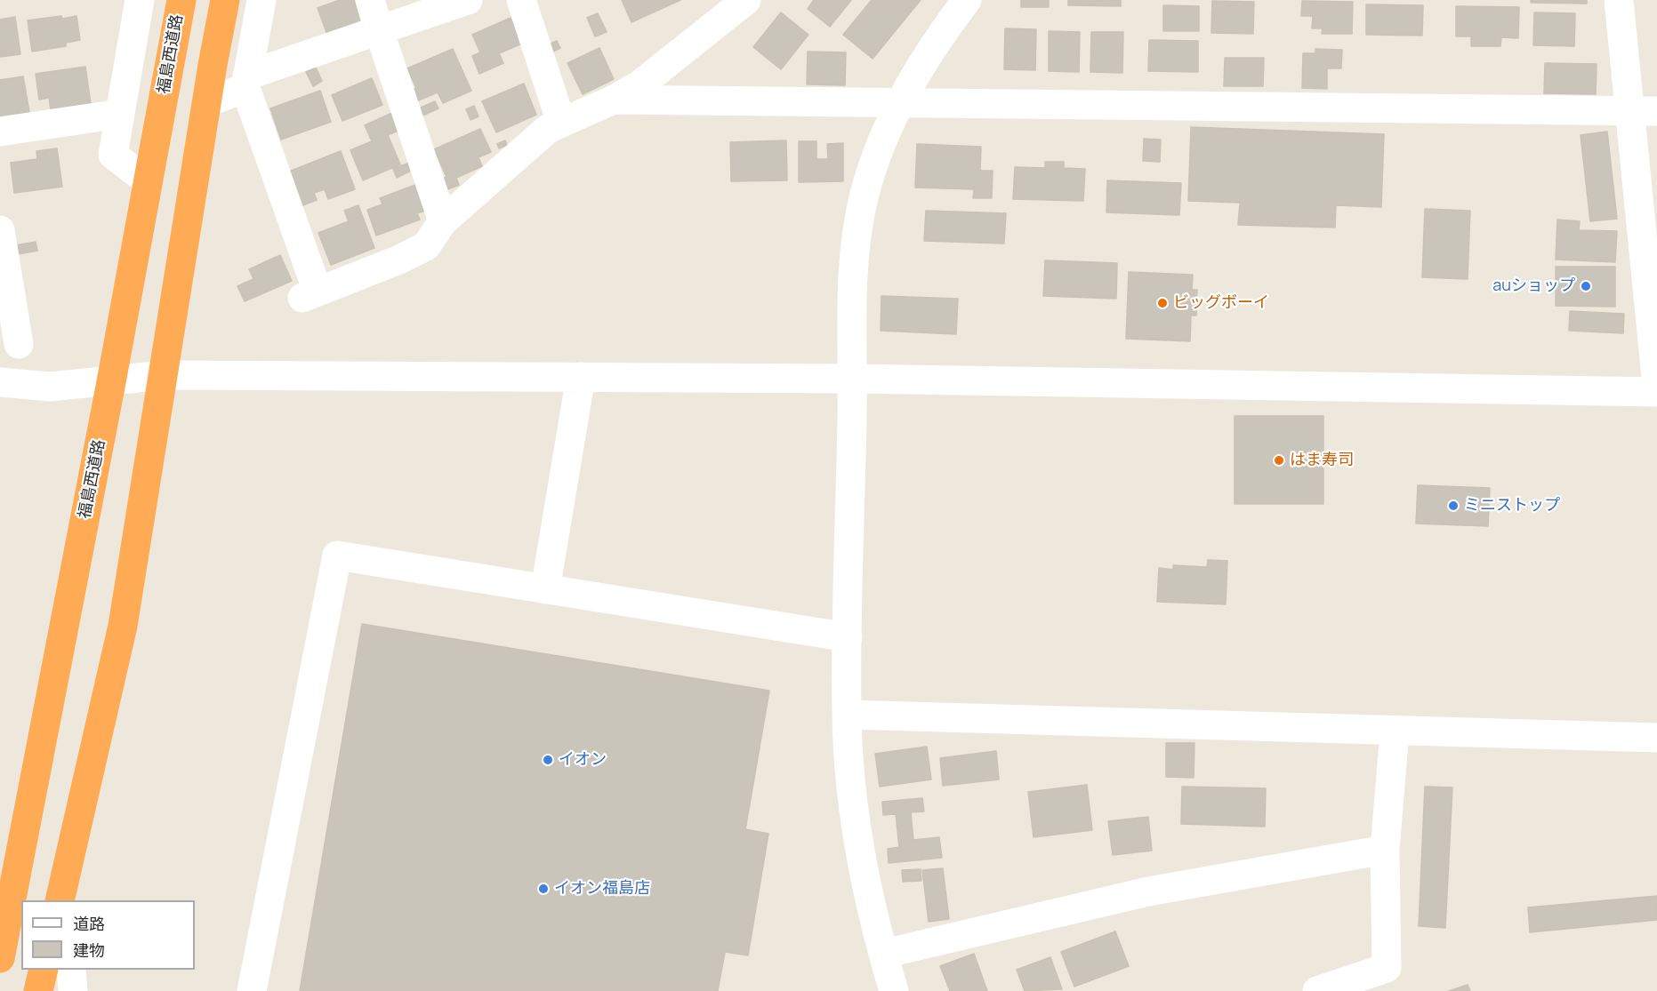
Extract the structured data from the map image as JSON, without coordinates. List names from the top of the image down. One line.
{"streets":{"highway":["福島西道路"]},"places":["auショップ","ビッグボーイ","はま寿司","ミニストップ","イオン","イオン福島店"],"legend":["道路","建物"]}
